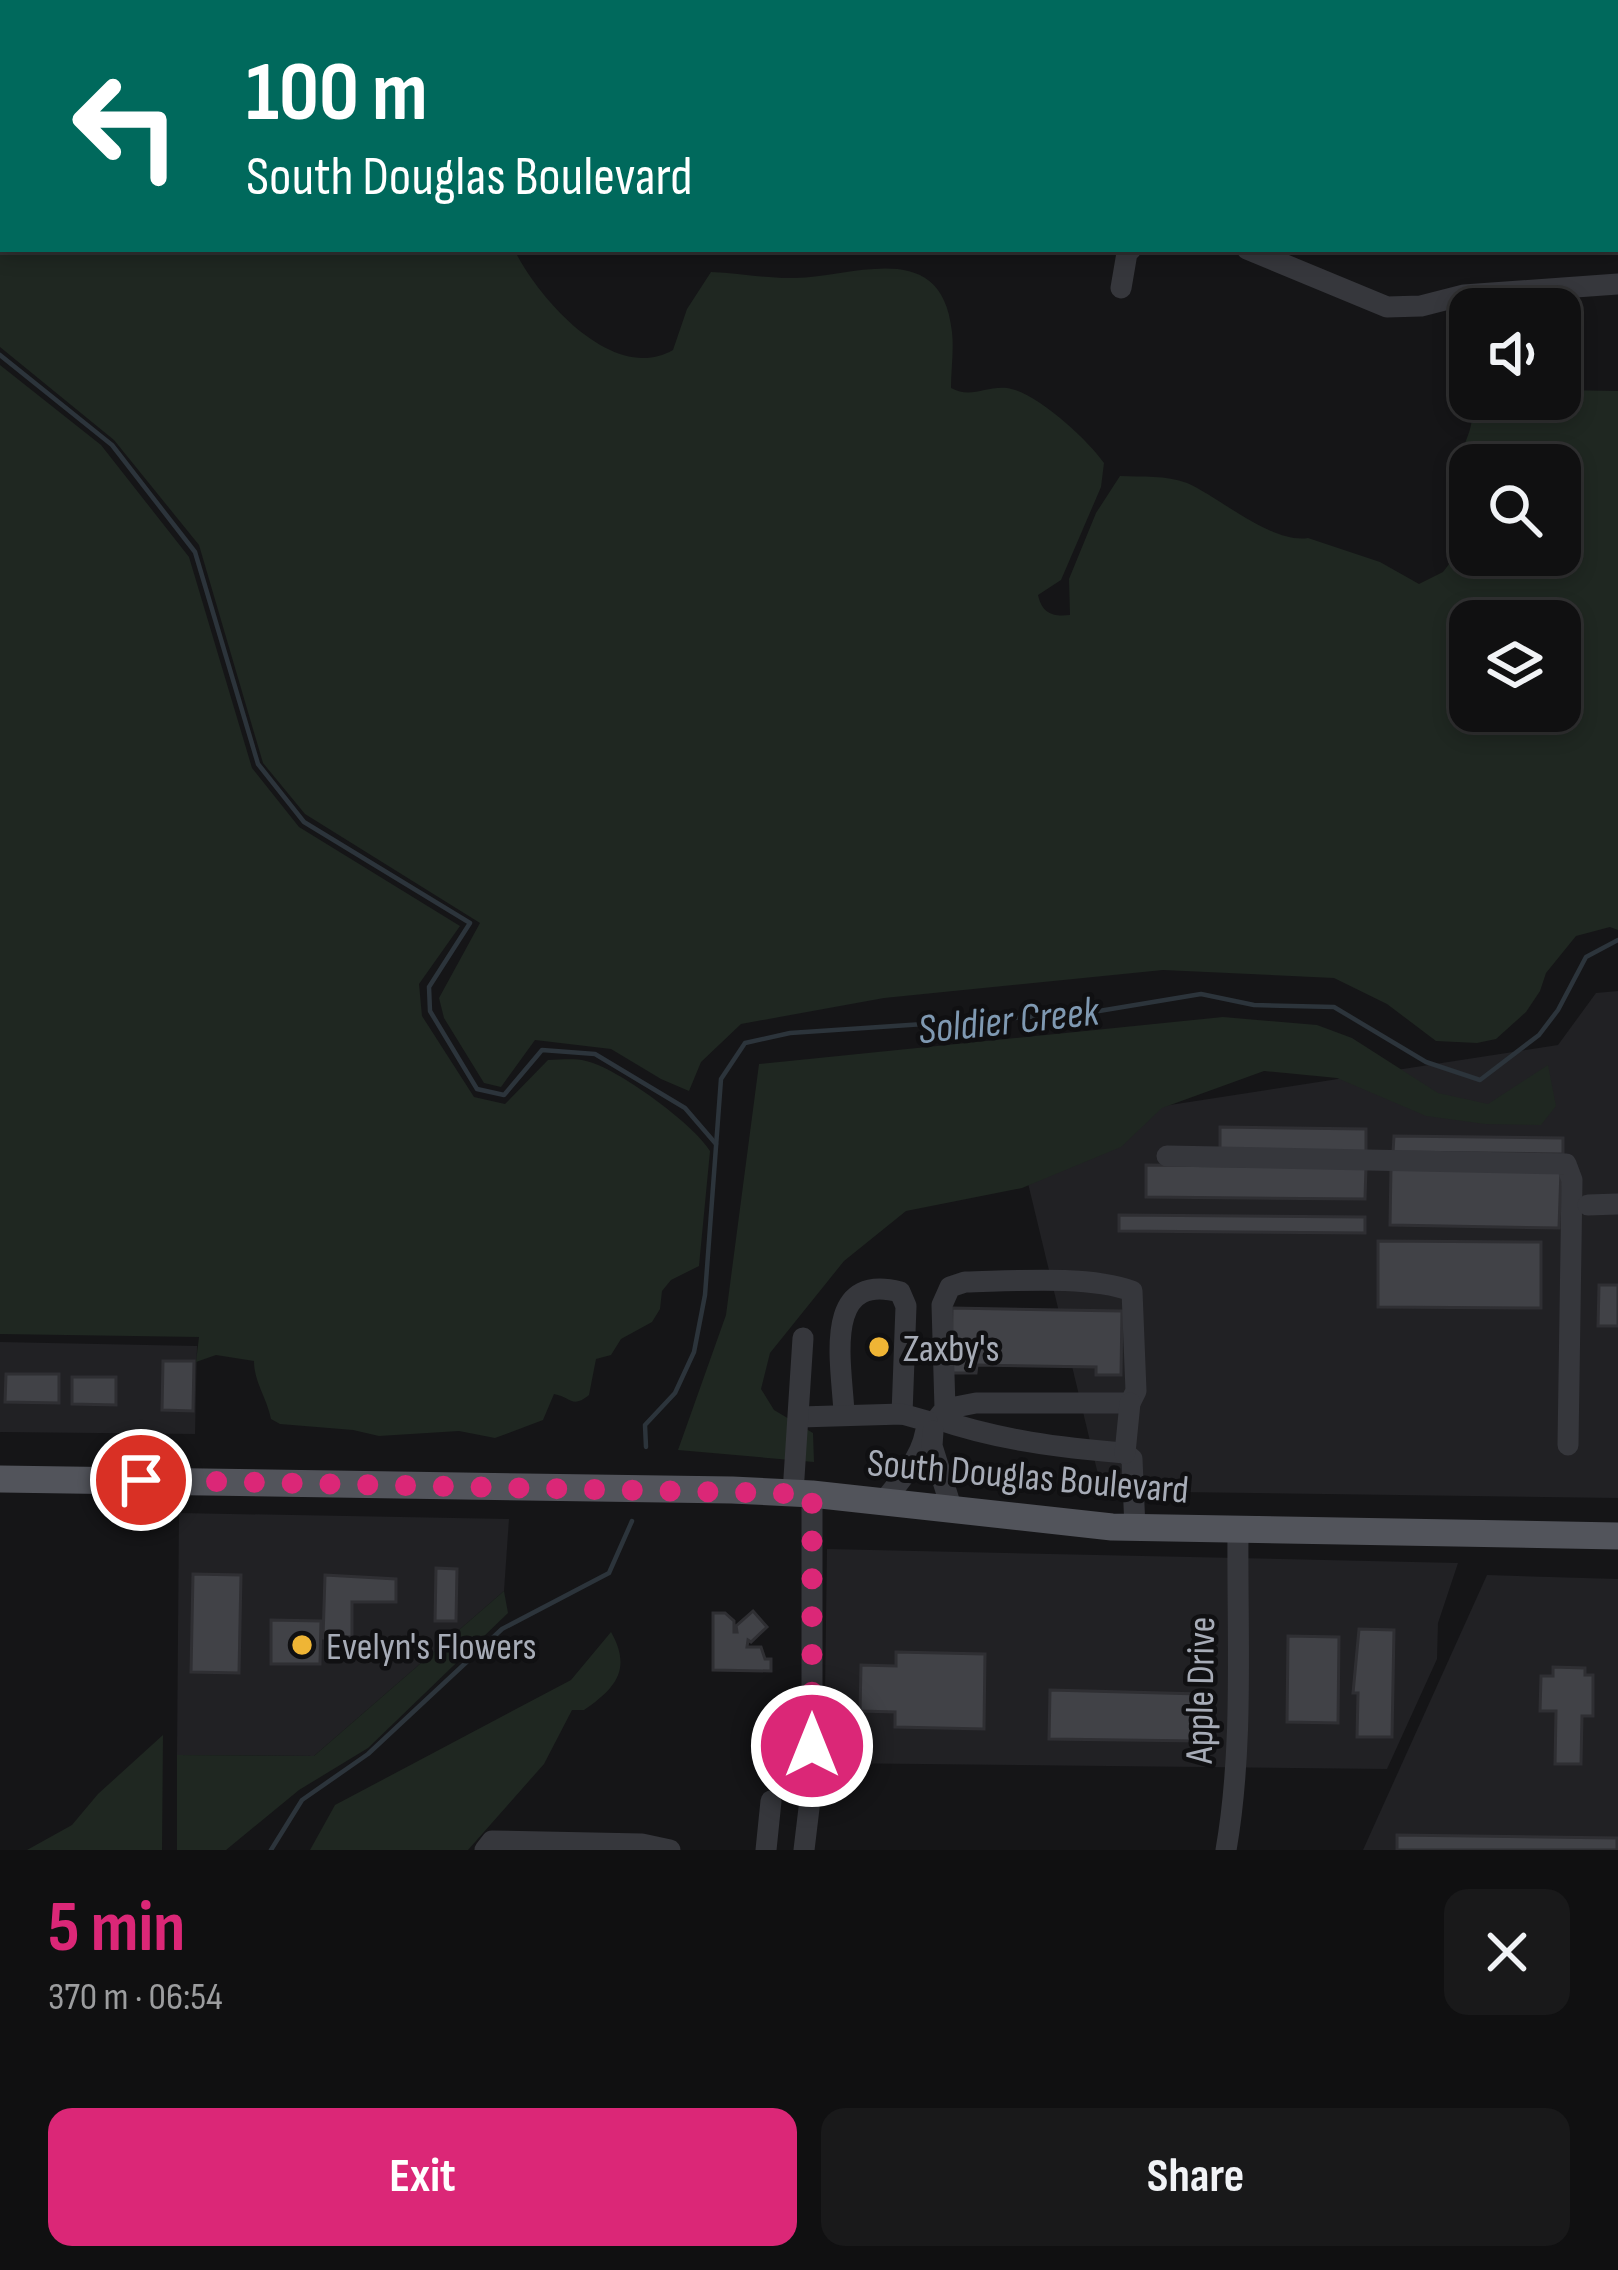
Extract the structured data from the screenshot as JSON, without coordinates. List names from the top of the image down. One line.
{"streets":{"main road":["South Douglas Boulevard"],"street":["Apple Drive"]},"crossings":[["South Douglas Boulevard","Apple Drive"]],"water":["Soldier Creek"],"places":["Zaxby's","Evelyn's Flowers"],"page":{"turn":["100 m","South Douglas Boulevard"],"heading":["5 min","370 m · 06:54"],"buttons":["Exit","Share"]}}
